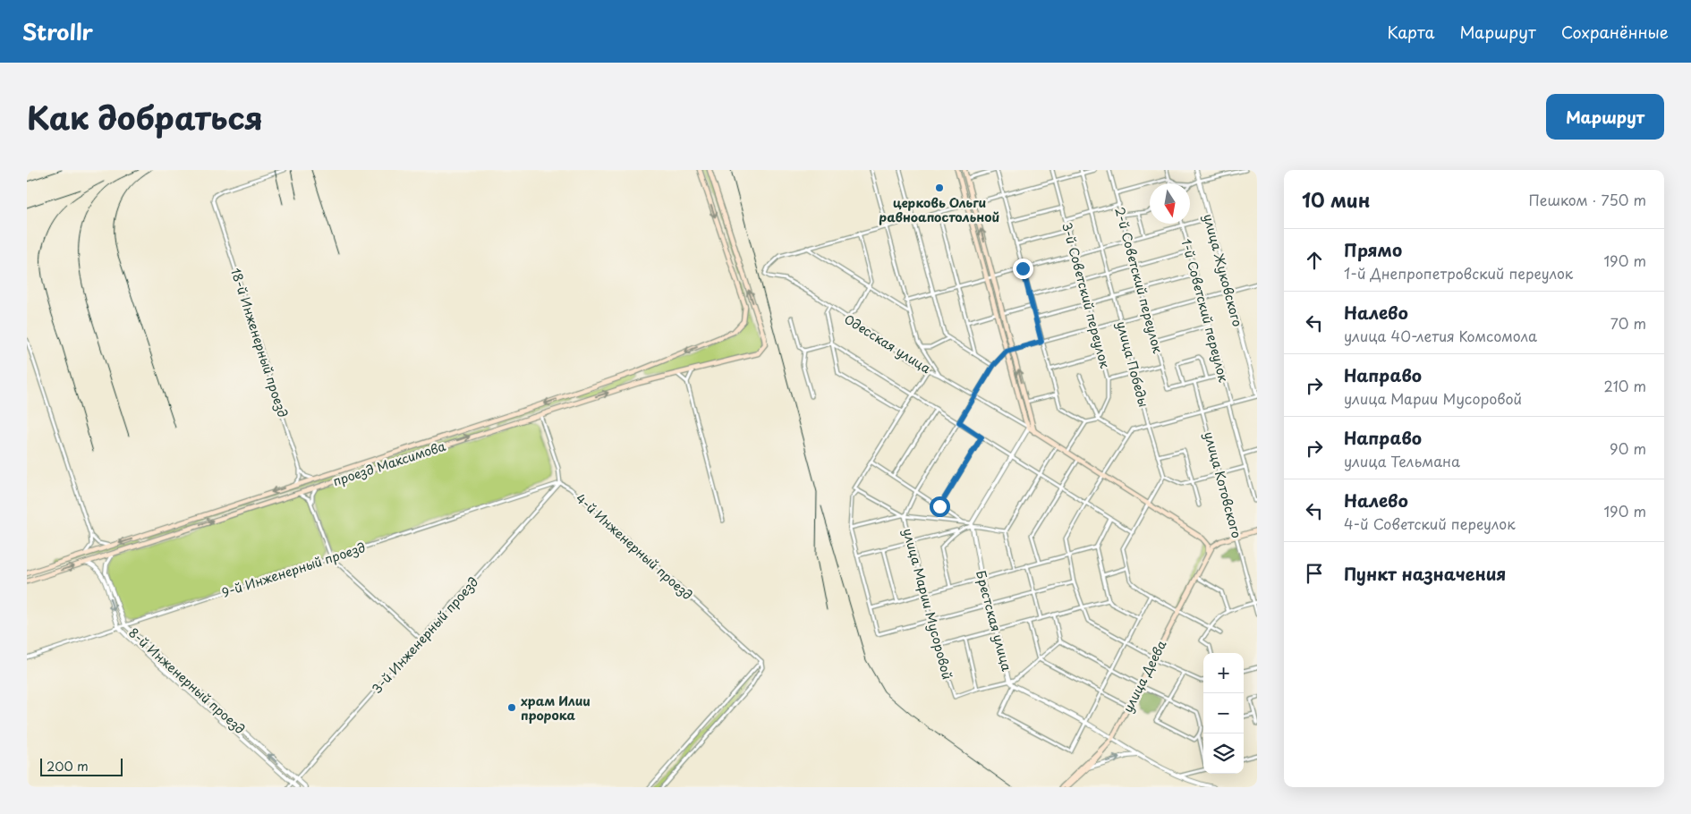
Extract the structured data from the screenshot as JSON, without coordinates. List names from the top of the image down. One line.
{"streets":{"main road":["проезд Максимова","улица Деева"],"street":["улица Жуковского","2-й Советский переулок","3-й Советский переулок","1-й Советский переулок","18-й Инженерный проезд","Одесская улица","улица Победы","улица Котовского","4-й Инженерный проезд","9-й Инженерный проезд","улица Марии Мусоровой","Брестская улица","3-й Инженерный проезд","8-й Инженерный проезд"]},"crossings":[["Одесская улица","улица Марии Мусоровой"],["проезд Максимова","8-й Инженерный проезд"],["4-й Инженерный проезд","9-й Инженерный проезд"],["4-й Инженерный проезд","3-й Инженерный проезд"],["9-й Инженерный проезд","3-й Инженерный проезд"],["9-й Инженерный проезд","8-й Инженерный проезд"],["Брестская улица","улица Деева"],["3-й Инженерный проезд","8-й Инженерный проезд"]],"places":["церковь Ольги равноапостольной","храм Илии пророка"],"scale_bar":"200 m","north":"bottom","page":{"header":"Strollr","nav":["Карта","Маршрут","Сохранённые"],"title":"Как добраться","buttons":"Маршрут","heading":["10 мин","Пешком · 750 m"],"list":[["Прямо","1-й Днепропетровский переулок","190 m"],["Налево","улица 40-летия Комсомола","70 m"],["Направо","улица Марии Мусоровой","210 m"],["Направо","улица Тельмана","90 m"],["Налево","4-й Советский переулок","190 m"],"Пункт назначения"],"map_buttons":["+","−"],"scale":"200 m"}}
